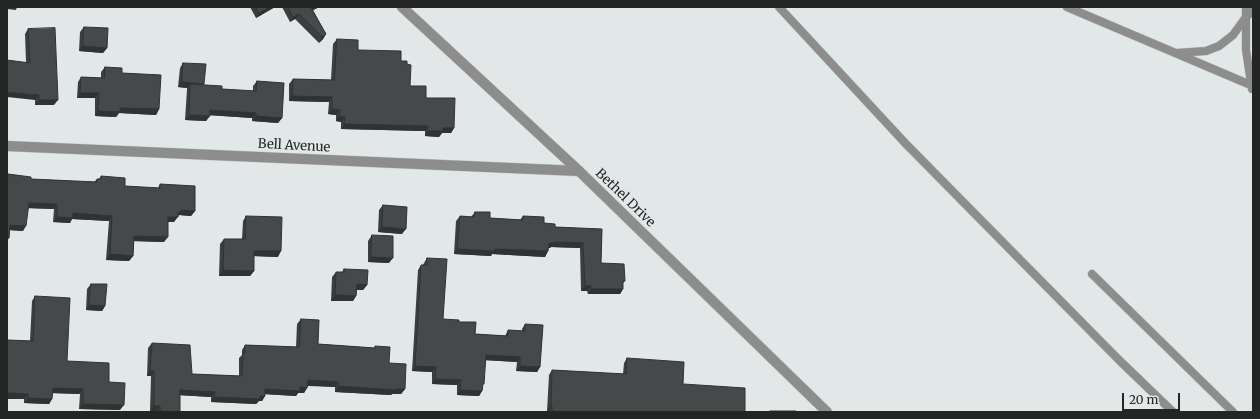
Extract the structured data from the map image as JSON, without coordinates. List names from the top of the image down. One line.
{"streets":{"street":["Bell Avenue","Bethel Drive"]},"crossings":[["Bell Avenue","Bethel Drive"]],"scale_bar":"20 m"}
